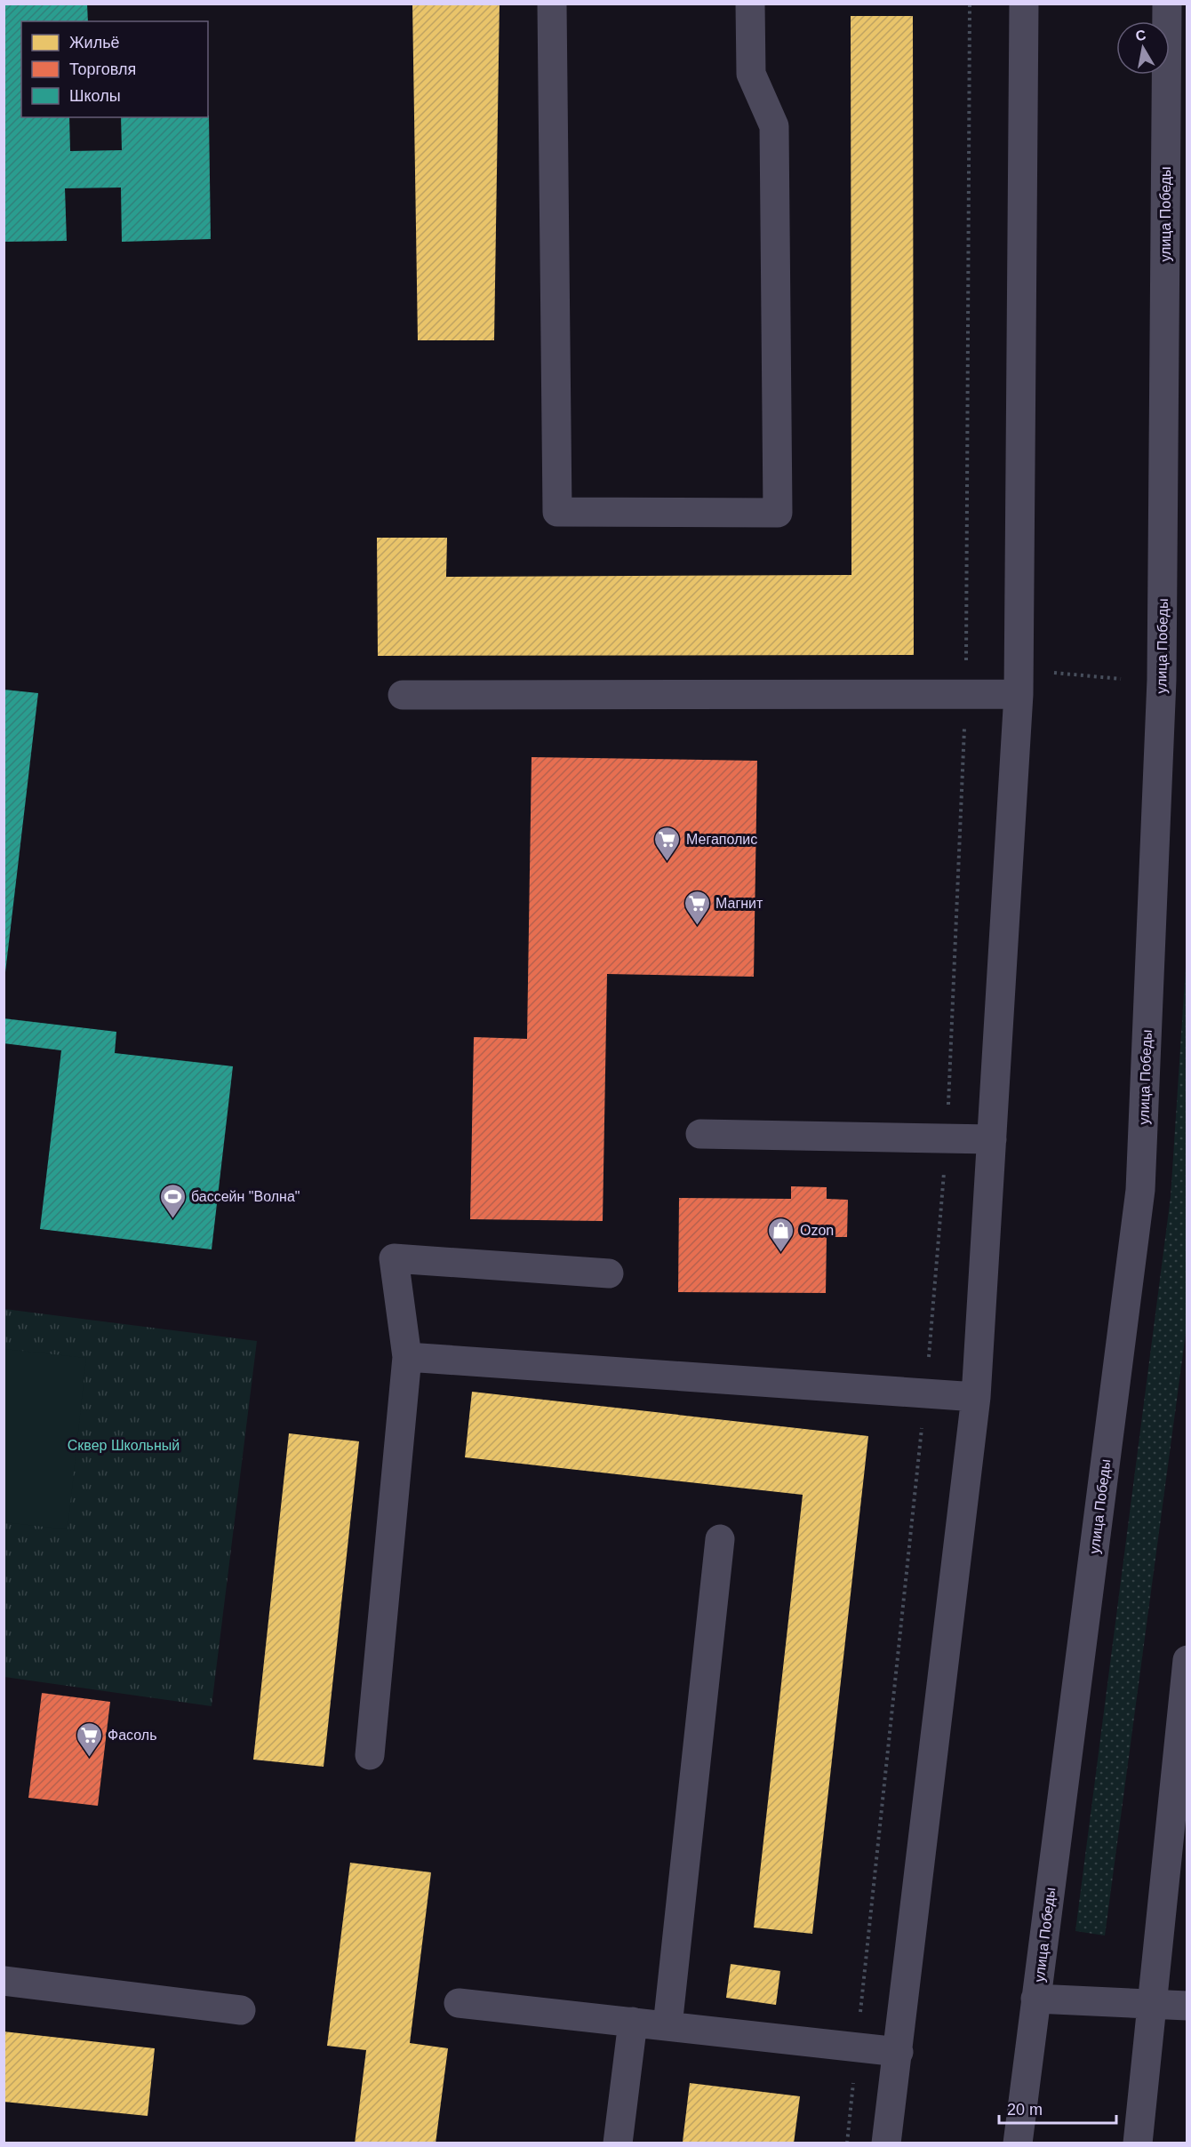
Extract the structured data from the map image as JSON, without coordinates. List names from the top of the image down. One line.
{"streets":{"street":["улица Победы"]},"parks":["Сквер Школьный"],"places":{"supermarket":["Мегаполис","Магнит","Фасоль"],"sports":["бассейн \"Волна\""],"shop":["Ozon"]},"legend":["Жильё","Торговля","Школы"],"scale_bar":"20 m","north":"top"}
